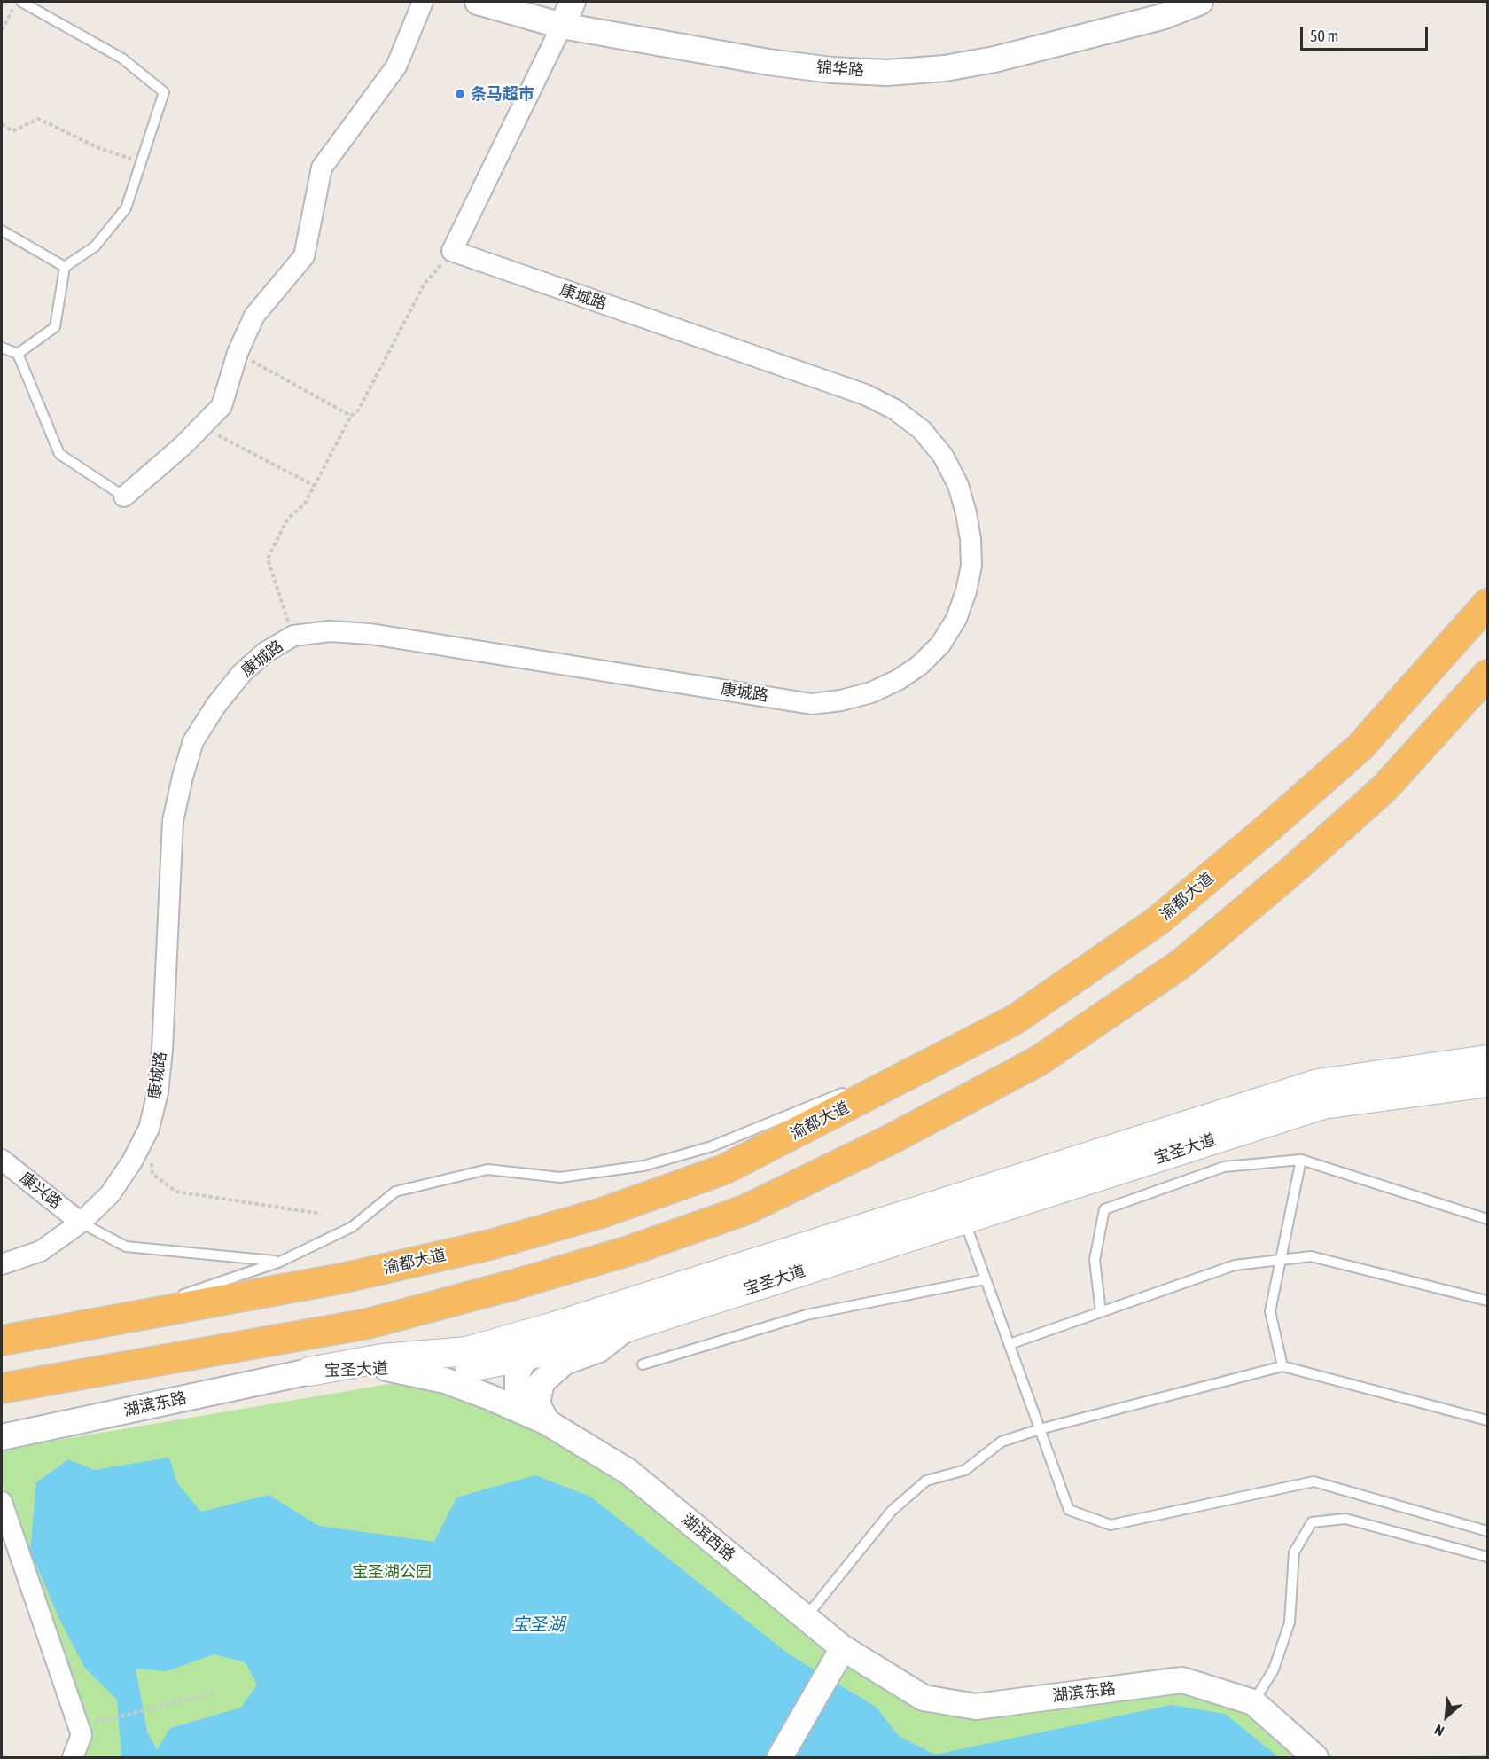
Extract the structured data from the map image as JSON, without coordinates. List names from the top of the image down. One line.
{"streets":{"highway":["渝都大道"],"main road":["宝圣大道"],"street":["锦华路","康城路","康兴路","湖滨东路","湖滨西路"]},"crossings":[["康城路","康兴路"],["宝圣大道","湖滨东路"],["宝圣大道","湖滨西路"],["湖滨东路","湖滨西路"]],"water":["宝圣湖"],"parks":["宝圣湖公园"],"places":["条马超市"],"scale_bar":"50 m","north":"bottom left"}
